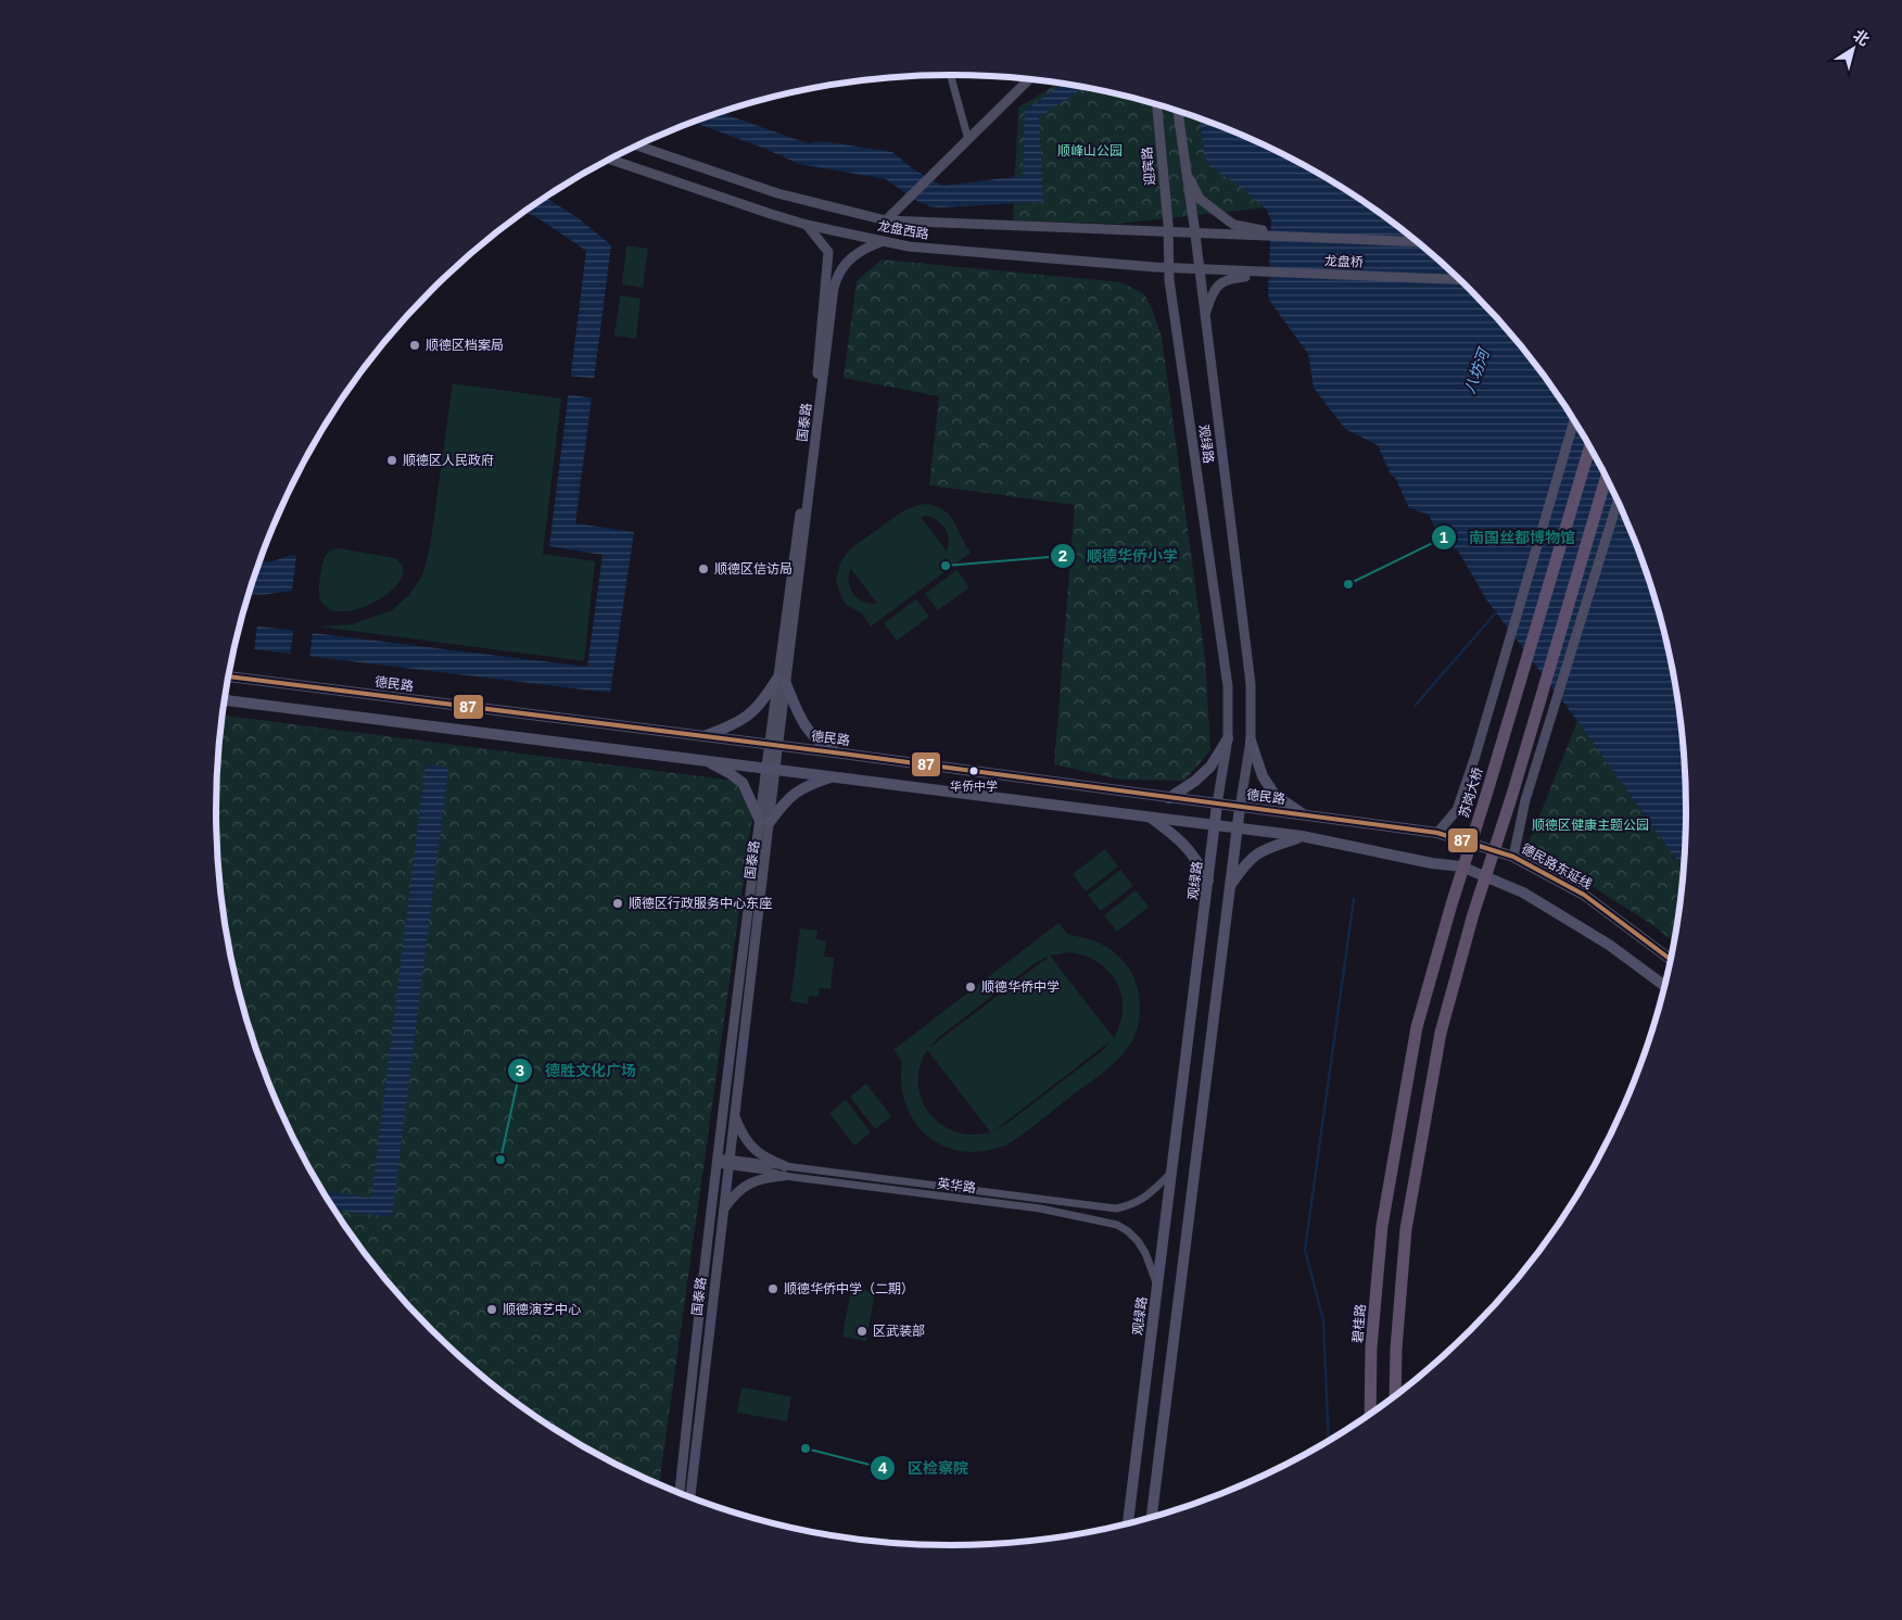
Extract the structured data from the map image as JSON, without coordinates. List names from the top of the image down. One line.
{"streets":{"highway":["苏岗大桥","碧桂路"],"main road":["观绿路","德民路","德民路东延线"],"street":["迎宾路","龙盘西路","龙盘桥","国泰路","英华路"]},"crossings":[["迎宾路","龙盘西路"],["迎宾路","龙盘桥"],["迎宾路","观绿路"],["龙盘西路","龙盘桥"],["龙盘西路","国泰路"],["龙盘西路","观绿路"],["龙盘桥","观绿路"],["国泰路","德民路"],["国泰路","英华路"],["观绿路","德民路"],["观绿路","英华路"],["德民路","德民路东延线"],["苏岗大桥","碧桂路"]],"water":["八坊河"],"parks":["顺峰山公园","顺德区健康主题公园"],"places":["顺德区档案局","顺德区人民政府","顺德华侨小学","顺德区信访局","南国丝都博物馆","华侨中学","顺德区行政服务中心东座","顺德华侨中学","德胜文化广场","顺德华侨中学（二期）","顺德演艺中心","区武装部","区检察院"],"lines":["transit line 87"],"north":"top right"}
